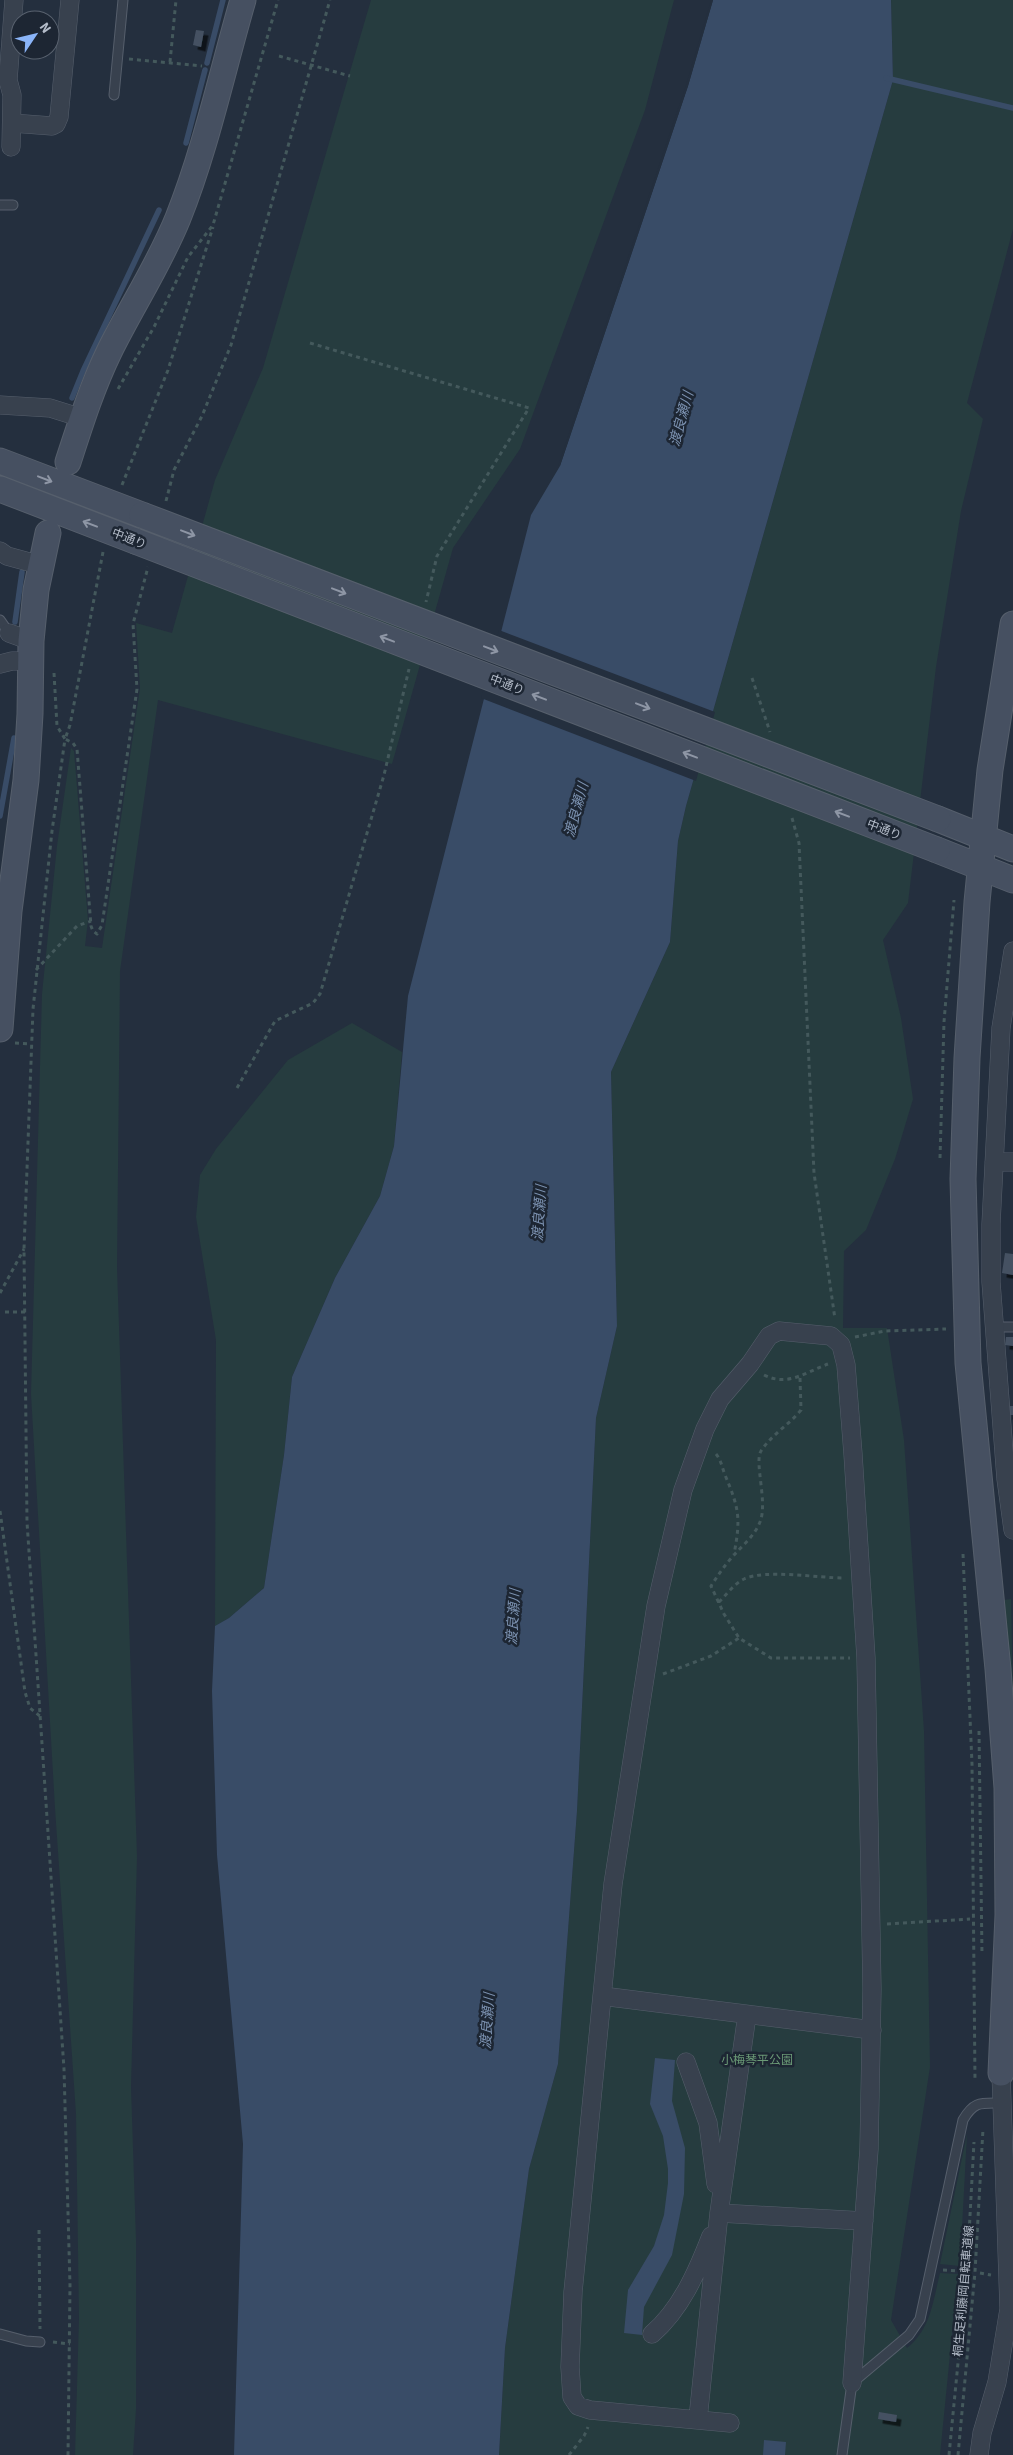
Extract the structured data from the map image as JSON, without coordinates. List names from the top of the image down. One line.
{"streets":{"street":["中通り"],"path":["桐生足利藤岡自転車道線"]},"water":["渡良瀬川"],"parks":["小梅琴平公園"],"north":"top right"}
